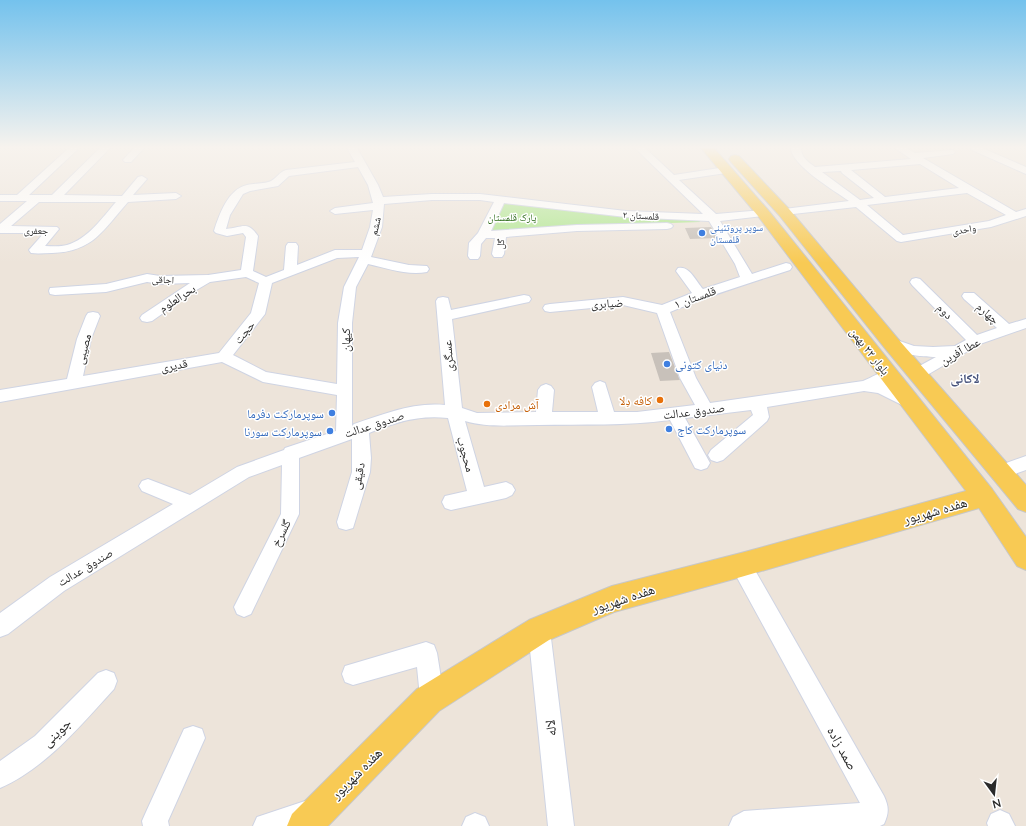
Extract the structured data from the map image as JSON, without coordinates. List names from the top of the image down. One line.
{"streets":{"main road":["بلوار ۲۲ بهمن","هفده شهریور"],"street":["قلمستان ۲","ششم","واحدی","جعفری","گل","اجاقی","قلمستان ۱","بحرالعلوم","ضیابری","دوم","چهارم","حجت","کیهان","مصیبی","عطا آفرین","عسگری","قدیری","صندوق عدالت","محجوب","دقیقی","گلسرخ","لاله","جوینی","صمد زاده"]},"crossings":[["قلمستان ۲","ششم"],["ششم","کیهان"],["اجاقی","بحرالعلوم"],["قلمستان ۱","ضیابری"],["قلمستان ۱","صندوق عدالت"],["دوم","عطا آفرین"],["چهارم","عطا آفرین"],["حجت","قدیری"],["کیهان","صندوق عدالت"],["کیهان","دقیقی"],["مصیبی","قدیری"],["بلوار ۲۲ بهمن","عطا آفرین"],["بلوار ۲۲ بهمن","صندوق عدالت"],["بلوار ۲۲ بهمن","هفده شهریور"],["عسگری","صندوق عدالت"],["عسگری","محجوب"],["صندوق عدالت","محجوب"],["صندوق عدالت","دقیقی"],["صندوق عدالت","گلسرخ"],["هفده شهریور","لاله"],["هفده شهریور","صمد زاده"]],"districts":["لاکانی"],"parks":["پارک قلمستان"],"places":["سوپر پروتئینی قلمستان","دنیای کتونی","کافه دِلا","آش مرادی","سوپرمارکت دفرما","سوپرمارکت کاج","سوپرمارکت سورنا"],"north":"bottom"}
